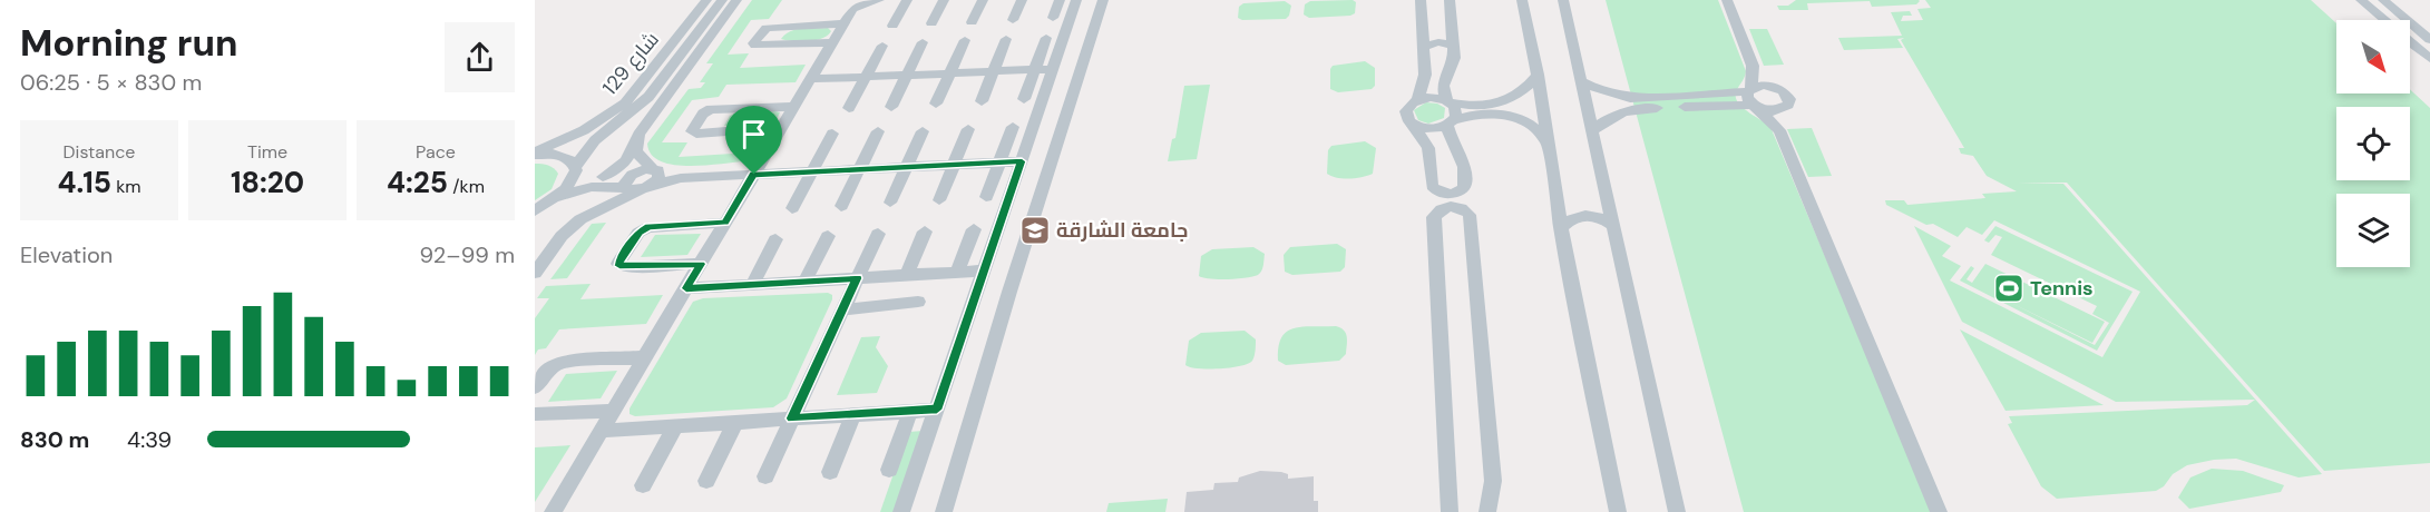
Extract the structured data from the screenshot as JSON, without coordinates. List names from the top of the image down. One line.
{"streets":{"street":["شارع 129"]},"places":{"school or university":["جامعة الشارقة"],"sports":["Tennis"]},"north":"bottom right","page":{"heading":["Morning run","06:25 · 5 × 830 m"],"stats":[["Distance","4.15 km"],["Time","18:20"],["Pace","4:25 /km"]],"chart":["Elevation","92–99 m"],"list":[{"name":"830 m","note":"4:39"}]}}
